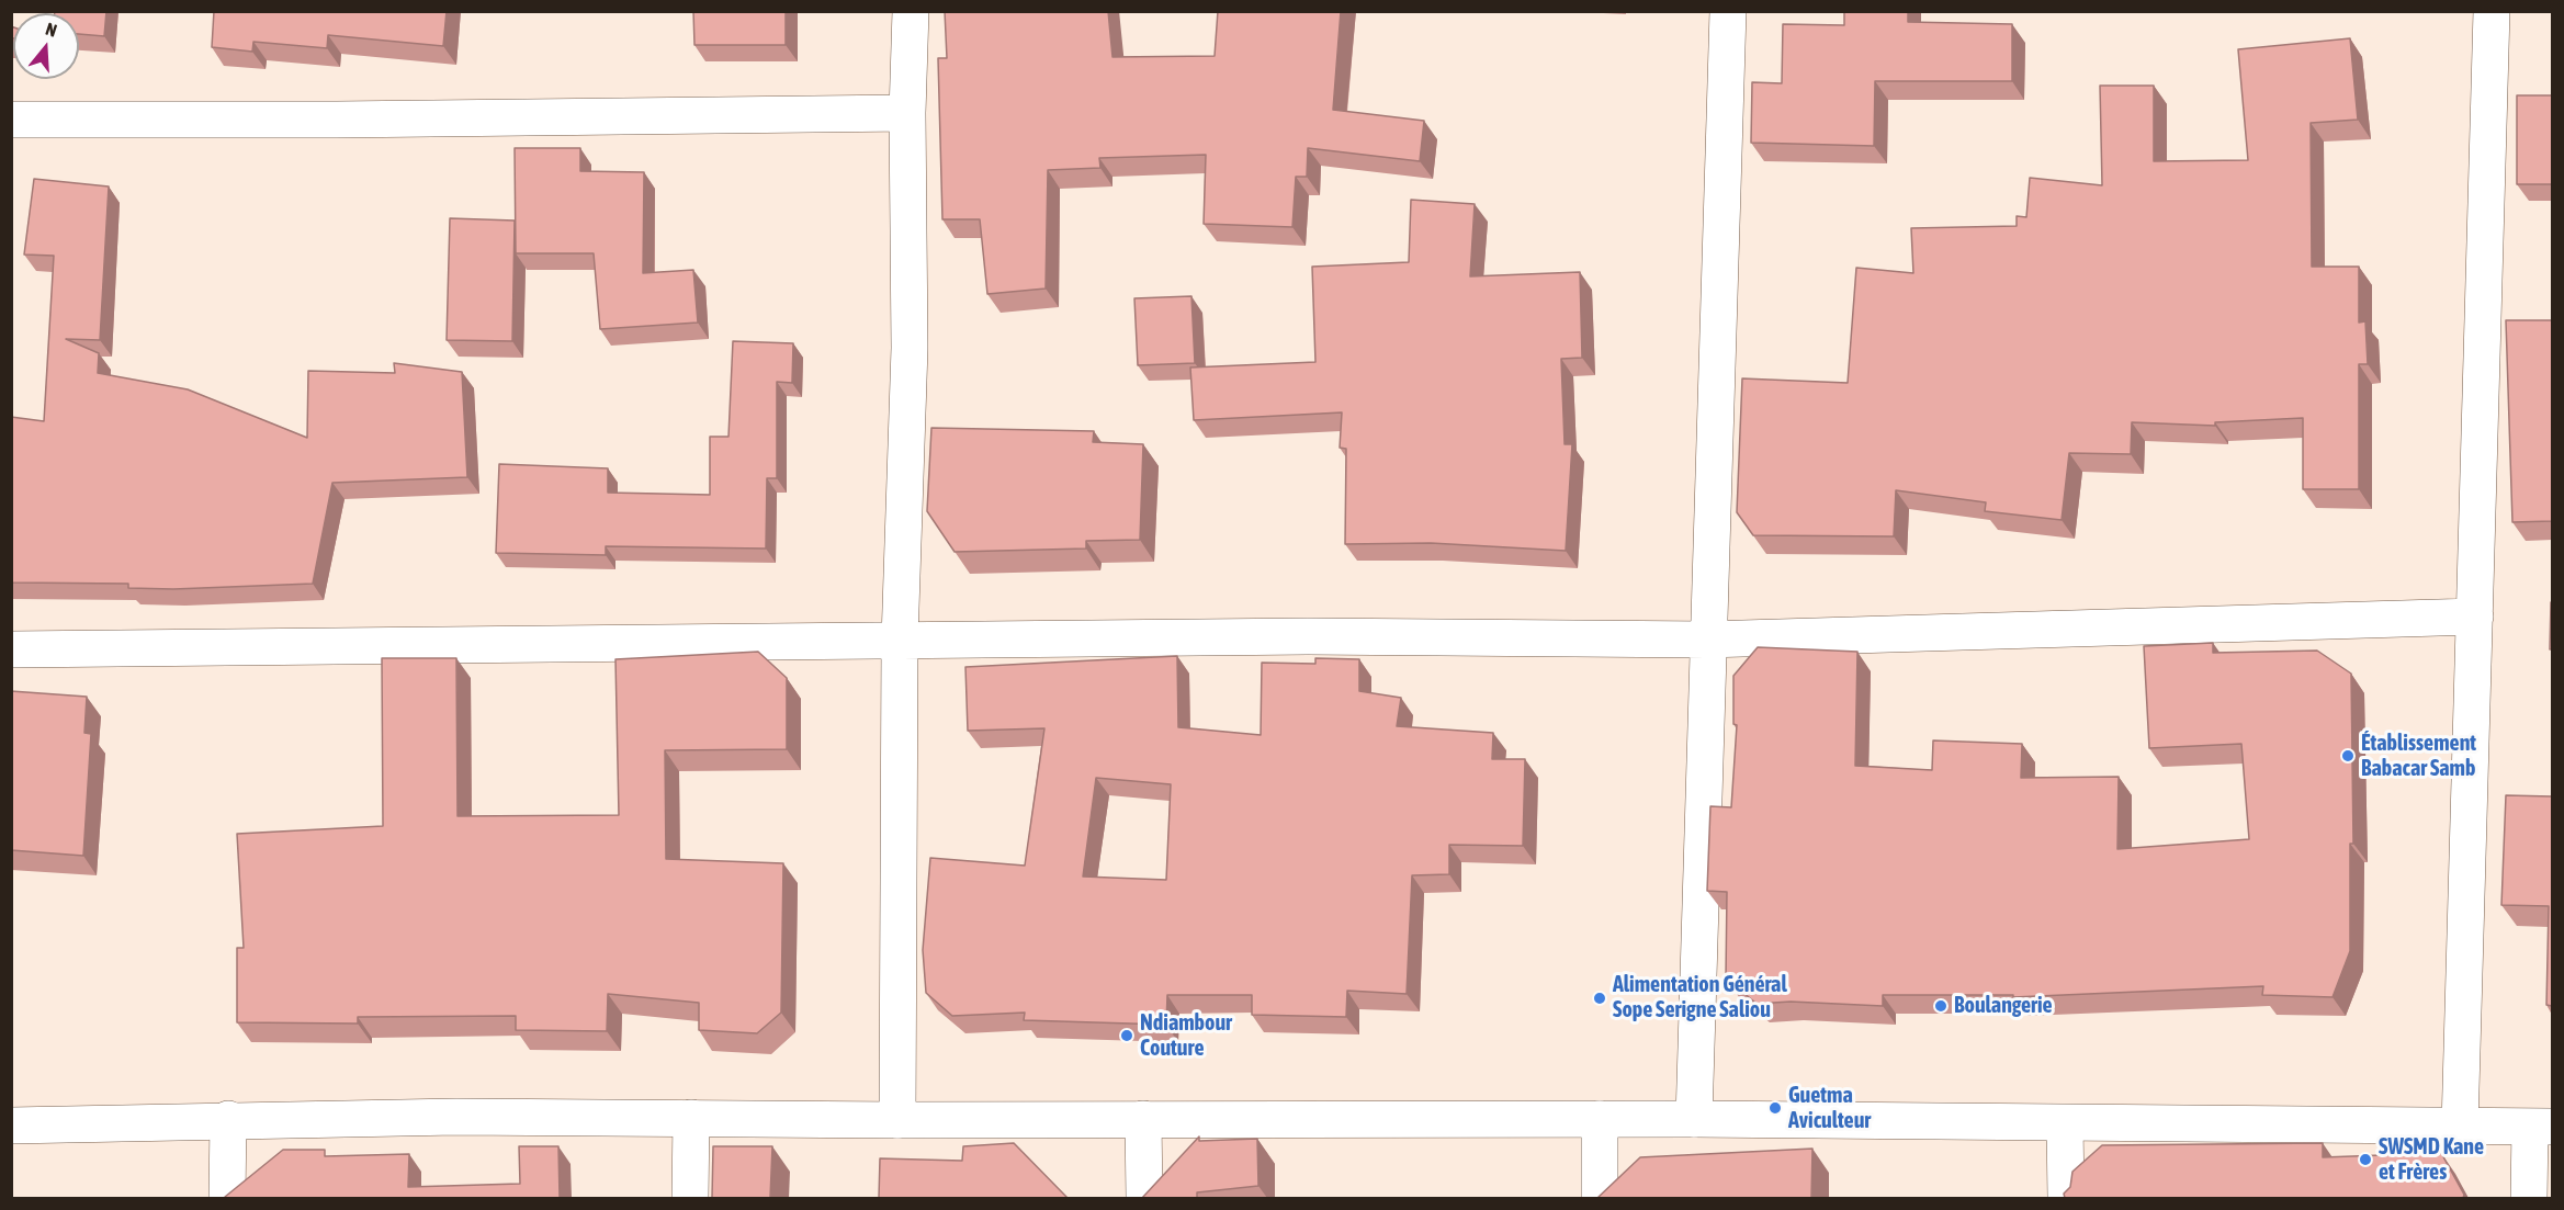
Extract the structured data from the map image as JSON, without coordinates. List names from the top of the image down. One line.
{"places":["Établissement Babacar Samb","Alimentation Général Sope Serigne Saliou","Boulangerie","Ndiambour Couture","Guetma Aviculteur","SWSMD Kane et Frères"],"north":"top"}
